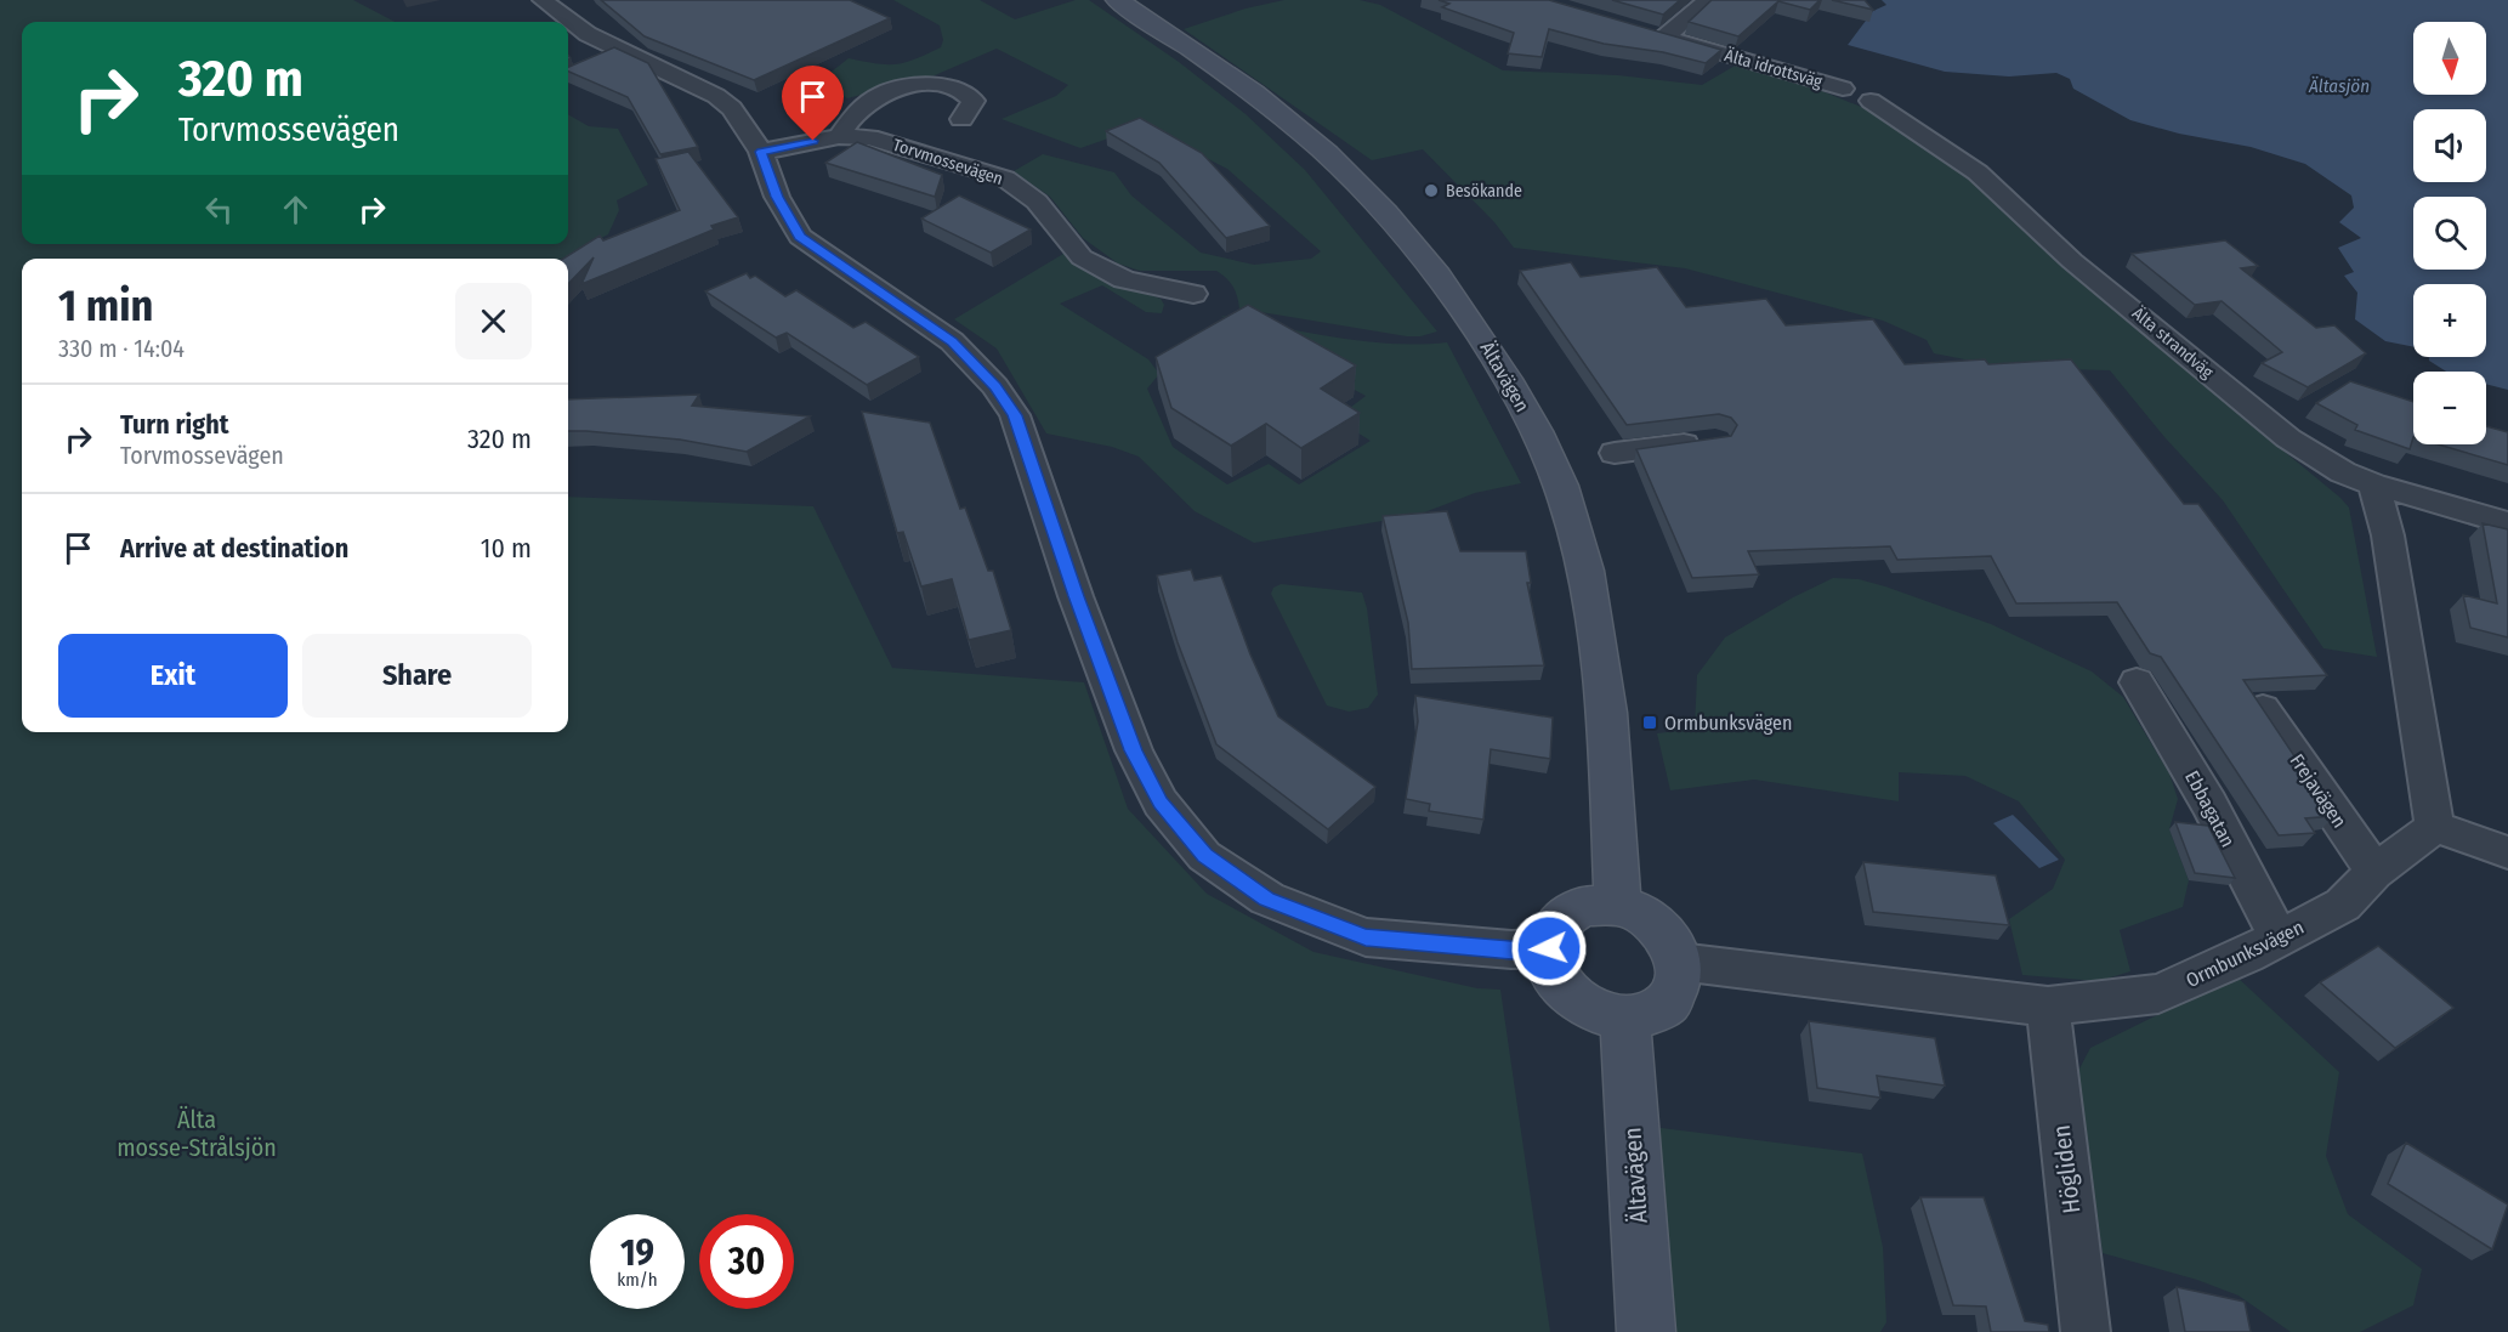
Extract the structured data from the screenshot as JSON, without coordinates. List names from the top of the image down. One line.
{"streets":{"main road":["Ältavägen"],"street":["Älta idrottsväg","Torvmossevägen","Älta strandväg","Frejavägen","Ebbagatan","Ormbunksvägen","Högliden"]},"crossings":[["Ältavägen","Ormbunksvägen"],["Frejavägen","Ormbunksvägen"],["Ebbagatan","Ormbunksvägen"],["Ormbunksvägen","Högliden"]],"water":["Ältasjön"],"parks":["Älta mosse-Strålsjön"],"places":{"other":["Besökande"],"transit":["Ormbunksvägen"]},"north":"bottom","page":{"map_buttons":["+","−"],"turn":["320 m","Torvmossevägen"],"heading":["1 min","330 m · 14:04"],"list":[{"name":"Turn right","note":"Torvmossevägen","value":"320 m"},{"name":"Arrive at destination","value":"10 m"}],"buttons":["Exit","Share"],"speed":"19 km/h","limit":"30"}}
